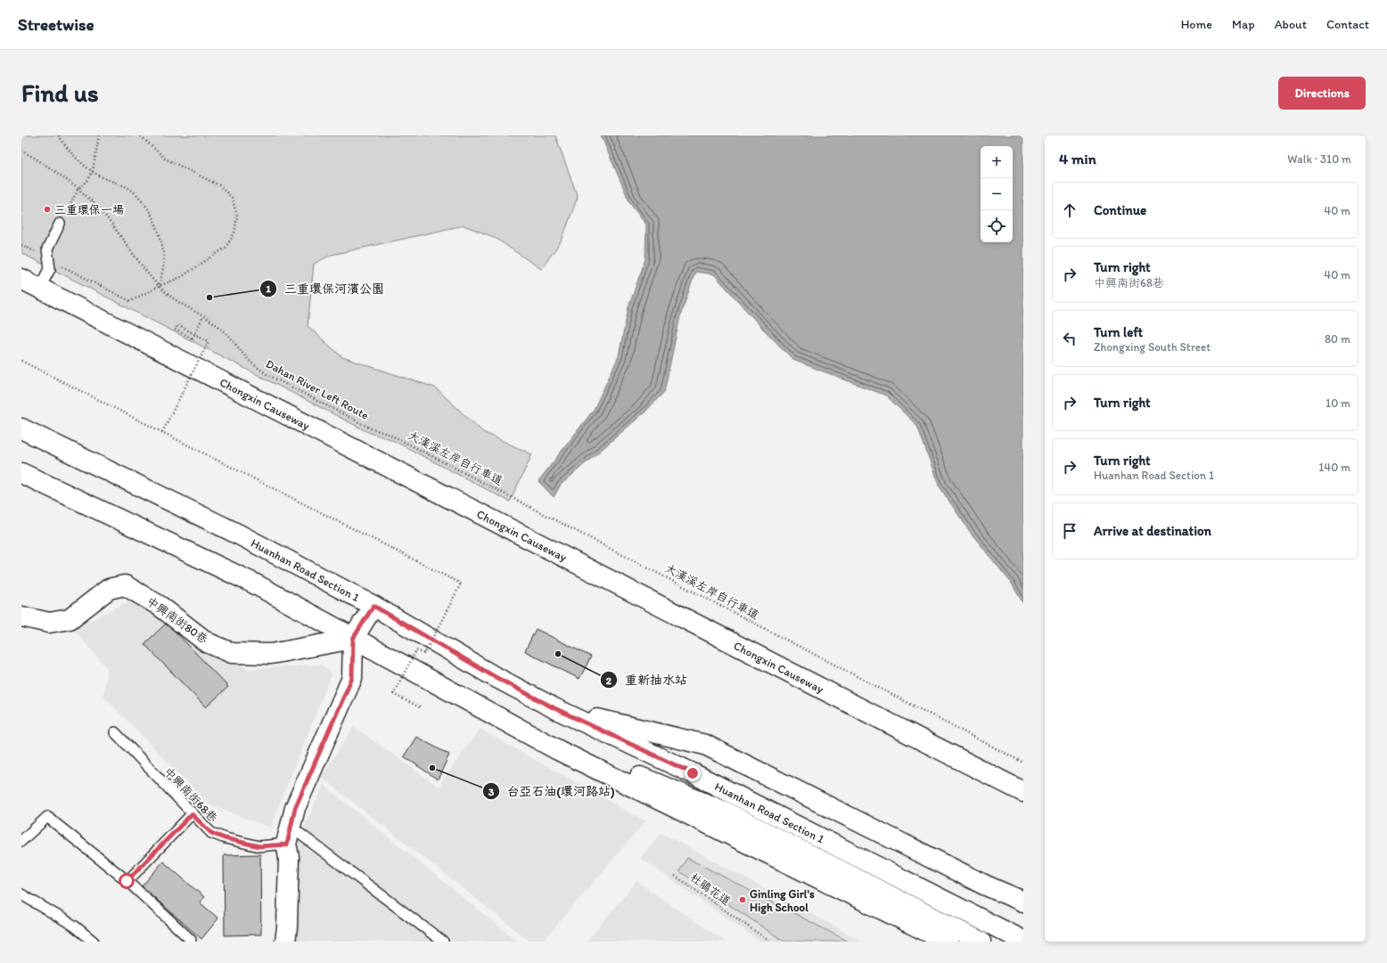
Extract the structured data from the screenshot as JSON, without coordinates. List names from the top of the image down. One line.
{"streets":{"street":["Chongxin Causeway","Huanhan Road Section 1","中興南街80巷"],"lane":["中興南街68巷"],"path":["大漢溪左岸自行車道","杜鵑花道"]},"places":["三重環保一場","三重環保河濱公園","重新抽水站","台亞石油(環河路站)","Ginling Girl's High School"],"page":{"header":"Streetwise","nav":["Home","Map","About","Contact"],"buttons":"Directions","title":"Find us","heading":["4 min","Walk · 310 m"],"map_buttons":["+","−"],"list":[["Continue","40 m"],["Turn right","中興南街68巷","40 m"],["Turn left","Zhongxing South Street","80 m"],["Turn right","10 m"],["Turn right","Huanhan Road Section 1","140 m"],"Arrive at destination"]}}
